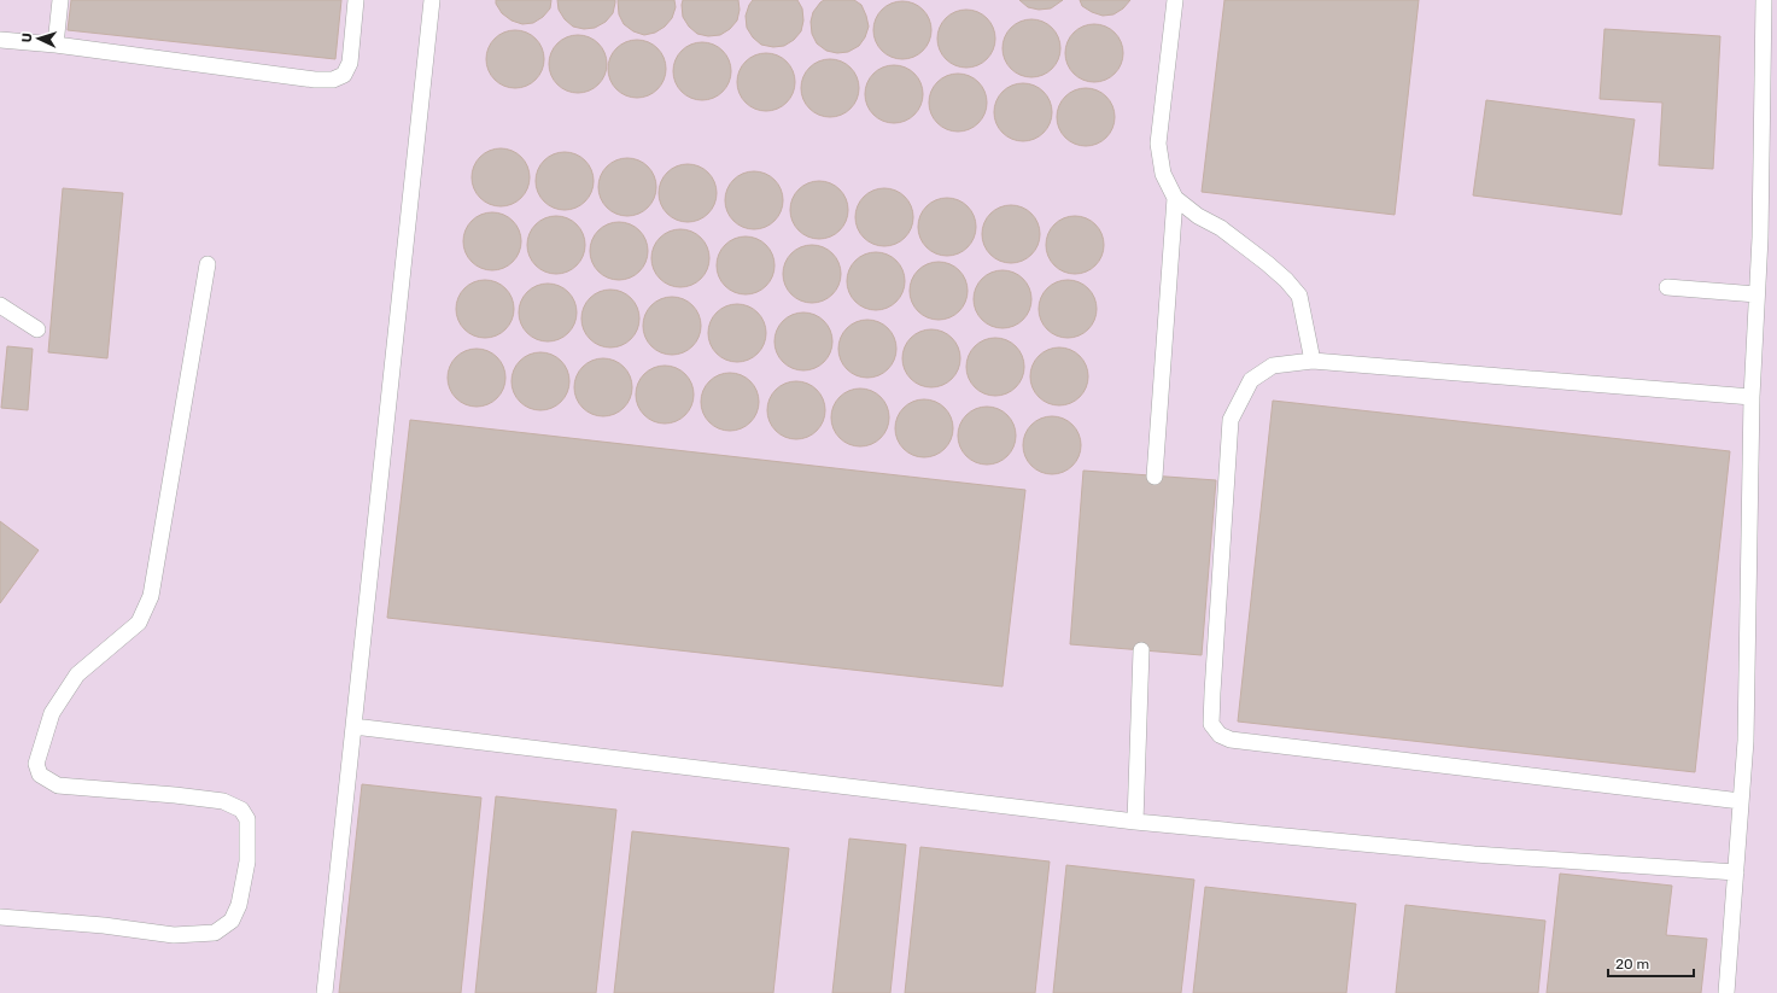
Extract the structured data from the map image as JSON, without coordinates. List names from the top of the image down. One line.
{"scale_bar":"20 m","north":"left"}
